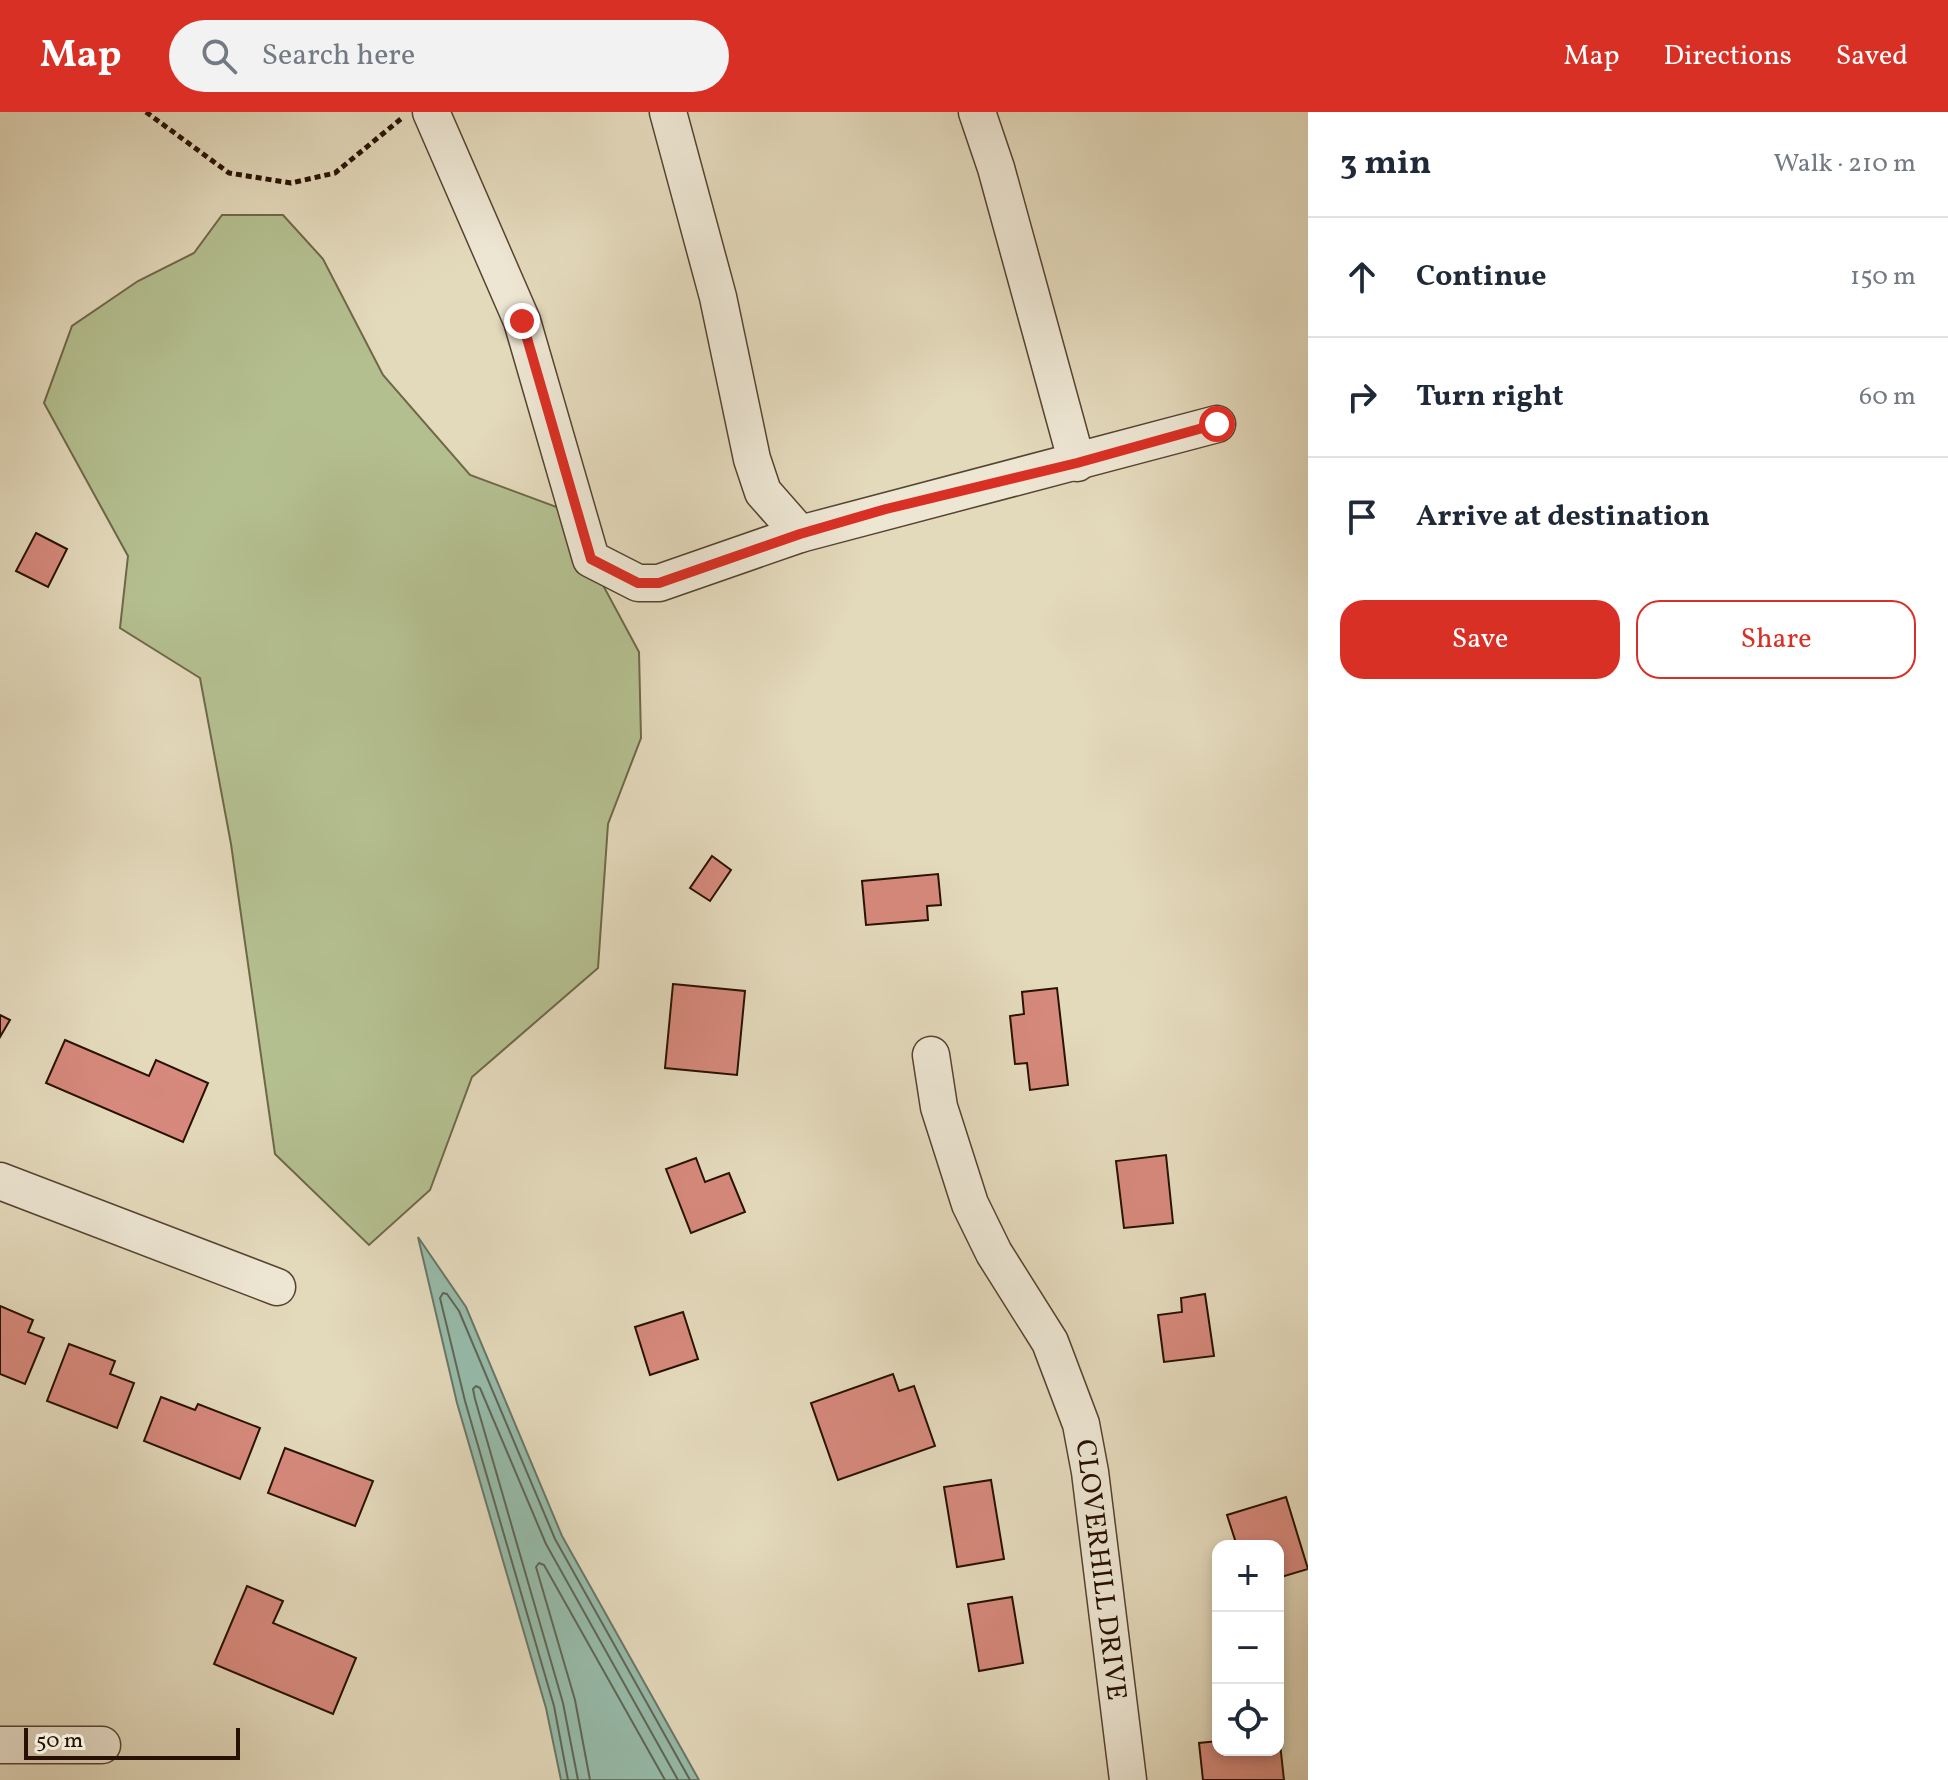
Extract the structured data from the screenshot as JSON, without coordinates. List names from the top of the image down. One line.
{"streets":{"street":["CLOVERHILL DRIVE"]},"scale_bar":"50 m","page":{"header":"Map","search":"Search here","nav":["Map","Directions","Saved"],"heading":["3 min","Walk · 210 m"],"list":[["Continue","150 m"],["Turn right","60 m"],"Arrive at destination"],"buttons":["Save","Share"],"map_buttons":["+","−"],"scale":"50 m"}}
